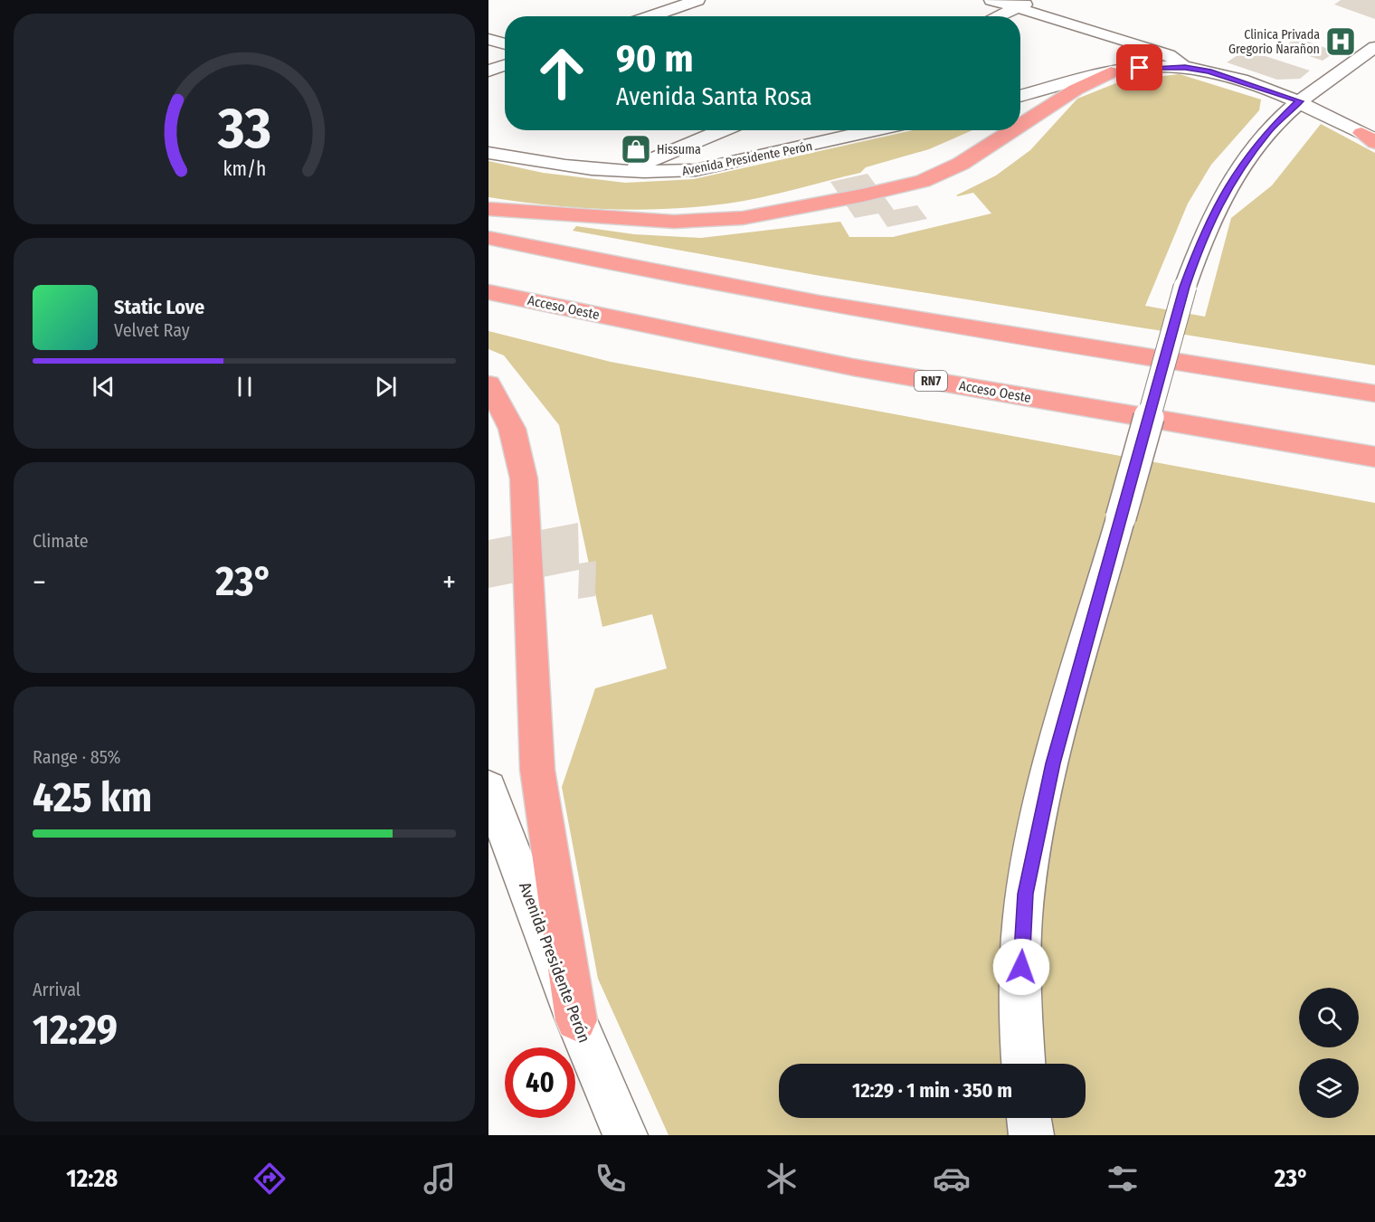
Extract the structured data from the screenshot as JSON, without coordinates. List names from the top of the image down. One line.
{"streets":{"highway":["Acceso Oeste","RN7"],"street":["Avenida Presidente Perón"]},"places":{"hospital":["Clinica Privada Gregorio Ñarañon"],"shop":["Hissuma"]},"page":{"turn":["90 m","Avenida Santa Rosa"],"song":["Static Love","Velvet Ray"],"tile":["Climate",["Range · 85%","425 km"],["Arrival","12:29"]],"heat":["−","23°","+"],"limit":"40","trip":"12:29 · 1 min · 350 m","tabs":["12:28","23°"],"gauge":["33","km/h"]}}
